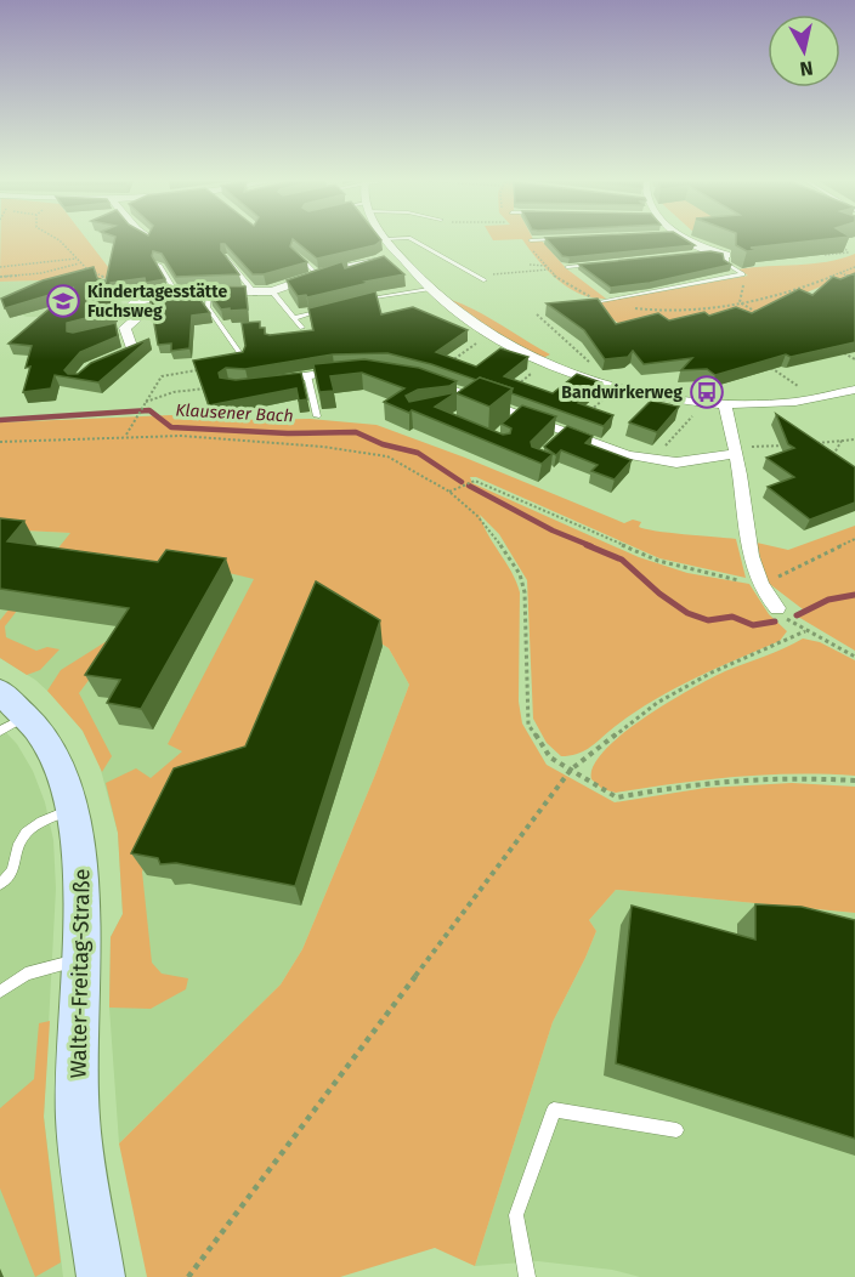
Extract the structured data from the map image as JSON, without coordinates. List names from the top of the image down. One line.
{"streets":{"street":["Walter-Freitag-Straße"]},"water":["Klausener Bach"],"places":{"school or university":["Kindertagesstätte Fuchsweg"],"bus stop":["Bandwirkerweg"]},"north":"bottom"}
